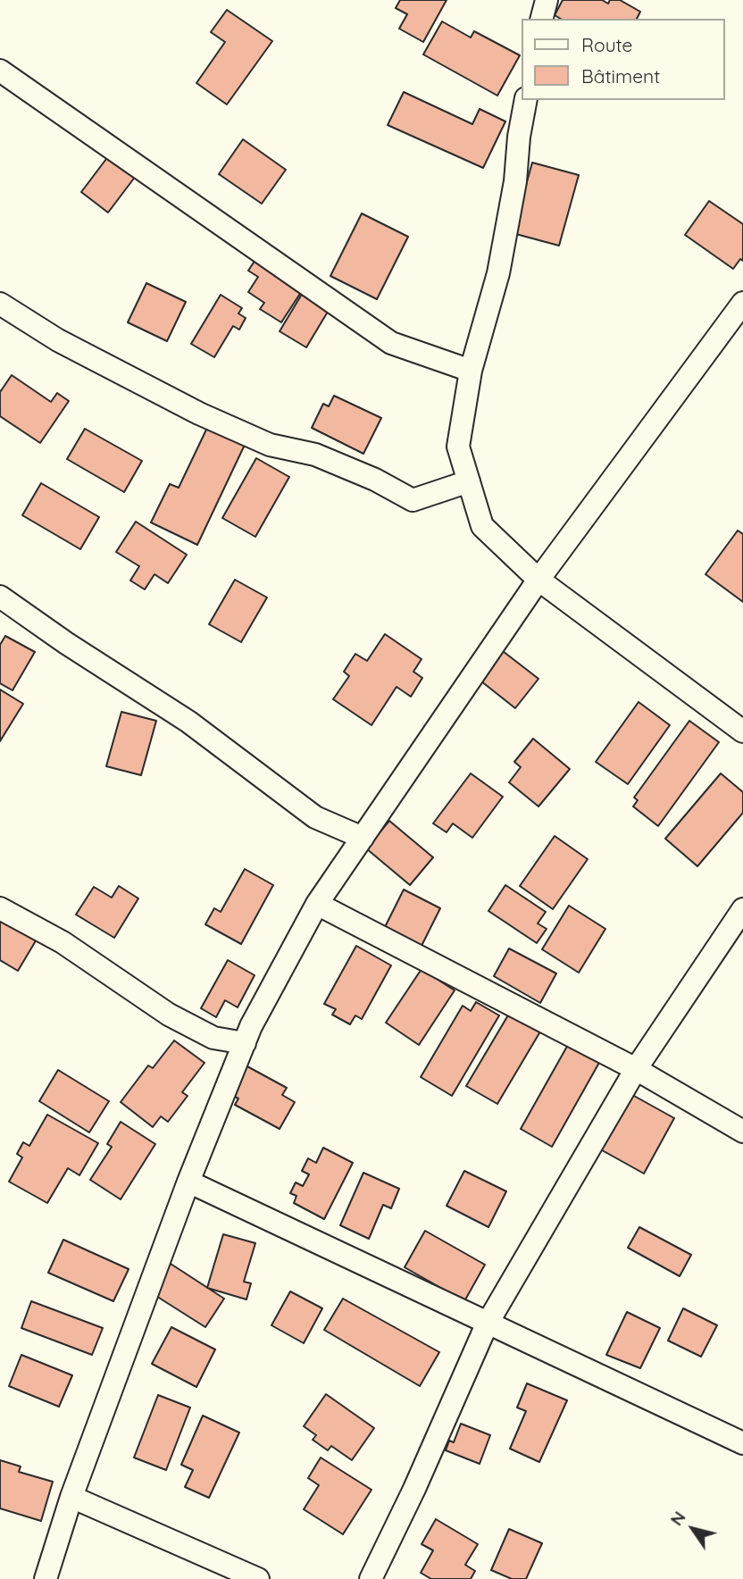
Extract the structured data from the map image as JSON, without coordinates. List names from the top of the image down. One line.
{"legend":["Route","Bâtiment"],"north":"top left"}
